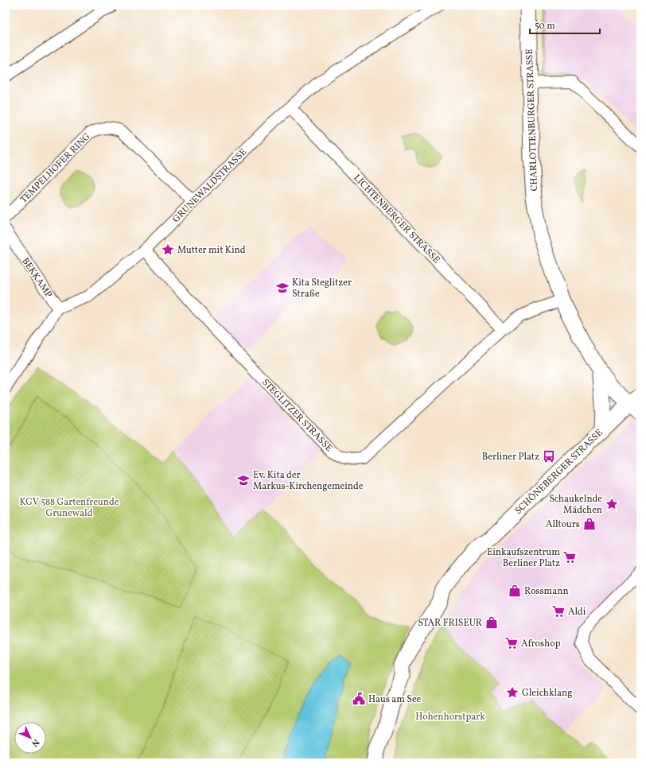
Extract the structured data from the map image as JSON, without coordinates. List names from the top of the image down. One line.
{"streets":{"street":["CHARLOTTENBURGER STRASSE","TEMPELHOFER RING","GRUNEWALDSTRASSE","LICHTENBERGER STRASSE","BEKKAMP","STEGLITZER STRASSE","SCHÖNEBERGER STRASSE"]},"crossings":[["CHARLOTTENBURGER STRASSE","STEGLITZER STRASSE"],["CHARLOTTENBURGER STRASSE","SCHÖNEBERGER STRASSE"],["TEMPELHOFER RING","GRUNEWALDSTRASSE"],["GRUNEWALDSTRASSE","LICHTENBERGER STRASSE"],["GRUNEWALDSTRASSE","BEKKAMP"],["GRUNEWALDSTRASSE","STEGLITZER STRASSE"],["LICHTENBERGER STRASSE","STEGLITZER STRASSE"]],"parks":["KGV 588 Gartenfreunde Grunewald","Hohenhorstpark"],"places":{"place":["Mutter mit Kind","Schaukelnde Mädchen","Gleichklang"],"school or university":["Kita Steglitzer Straße","Ev. Kita der Markus-Kirchengemeinde"],"bus stop":["Berliner Platz"],"shop":["Alltours","Rossmann","STAR FRISEUR"],"supermarket":["Einkaufszentrum Berliner Platz","Aldi","Afroshop"],"public building":["Haus am See"]},"scale_bar":"50 m","north":"bottom right"}
